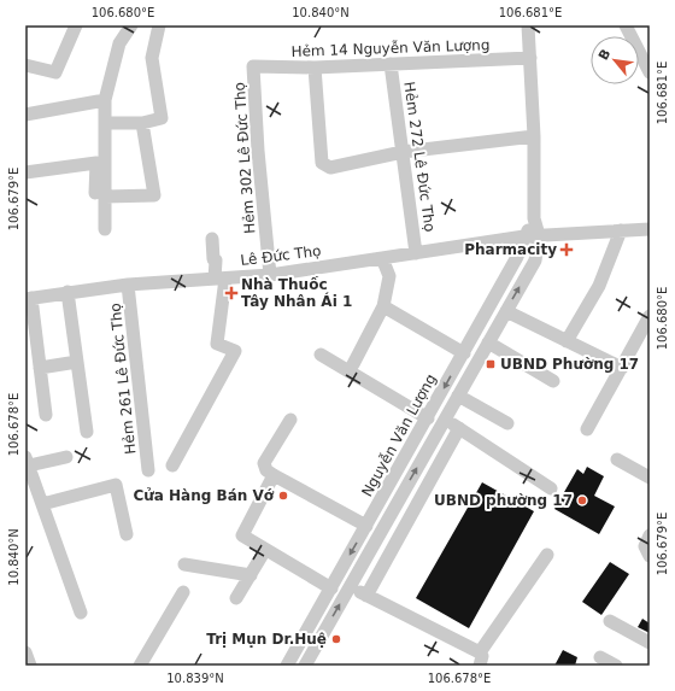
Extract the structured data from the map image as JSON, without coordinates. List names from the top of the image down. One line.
{"streets":{"street":["Hẻm 14 Nguyễn Văn Lượng","Hẻm 272 Lê Đức Thọ","Hẻm 302 Lê Đức Thọ","Lê Đức Thọ","Hẻm 261 Lê Đức Thọ","Nguyễn Văn Lượng"]},"crossings":[["Hẻm 14 Nguyễn Văn Lượng","Hẻm 272 Lê Đức Thọ"],["Hẻm 14 Nguyễn Văn Lượng","Hẻm 302 Lê Đức Thọ"],["Hẻm 14 Nguyễn Văn Lượng","Nguyễn Văn Lượng"],["Hẻm 272 Lê Đức Thọ","Lê Đức Thọ"],["Hẻm 302 Lê Đức Thọ","Lê Đức Thọ"],["Lê Đức Thọ","Hẻm 261 Lê Đức Thọ"],["Lê Đức Thọ","Nguyễn Văn Lượng"]],"places":{"health":["Pharmacity","Nhà Thuốc Tây Nhân Ái 1"],"transit":["UBND Phường 17"],"other":["Cửa Hàng Bán Vớ","UBND phường 17","Trị Mụn Dr.Huệ"]},"north":"top left","coordinates":["106.680°E","10.840°N","106.681°E","106.679°E","106.678°E","10.839°N"]}
